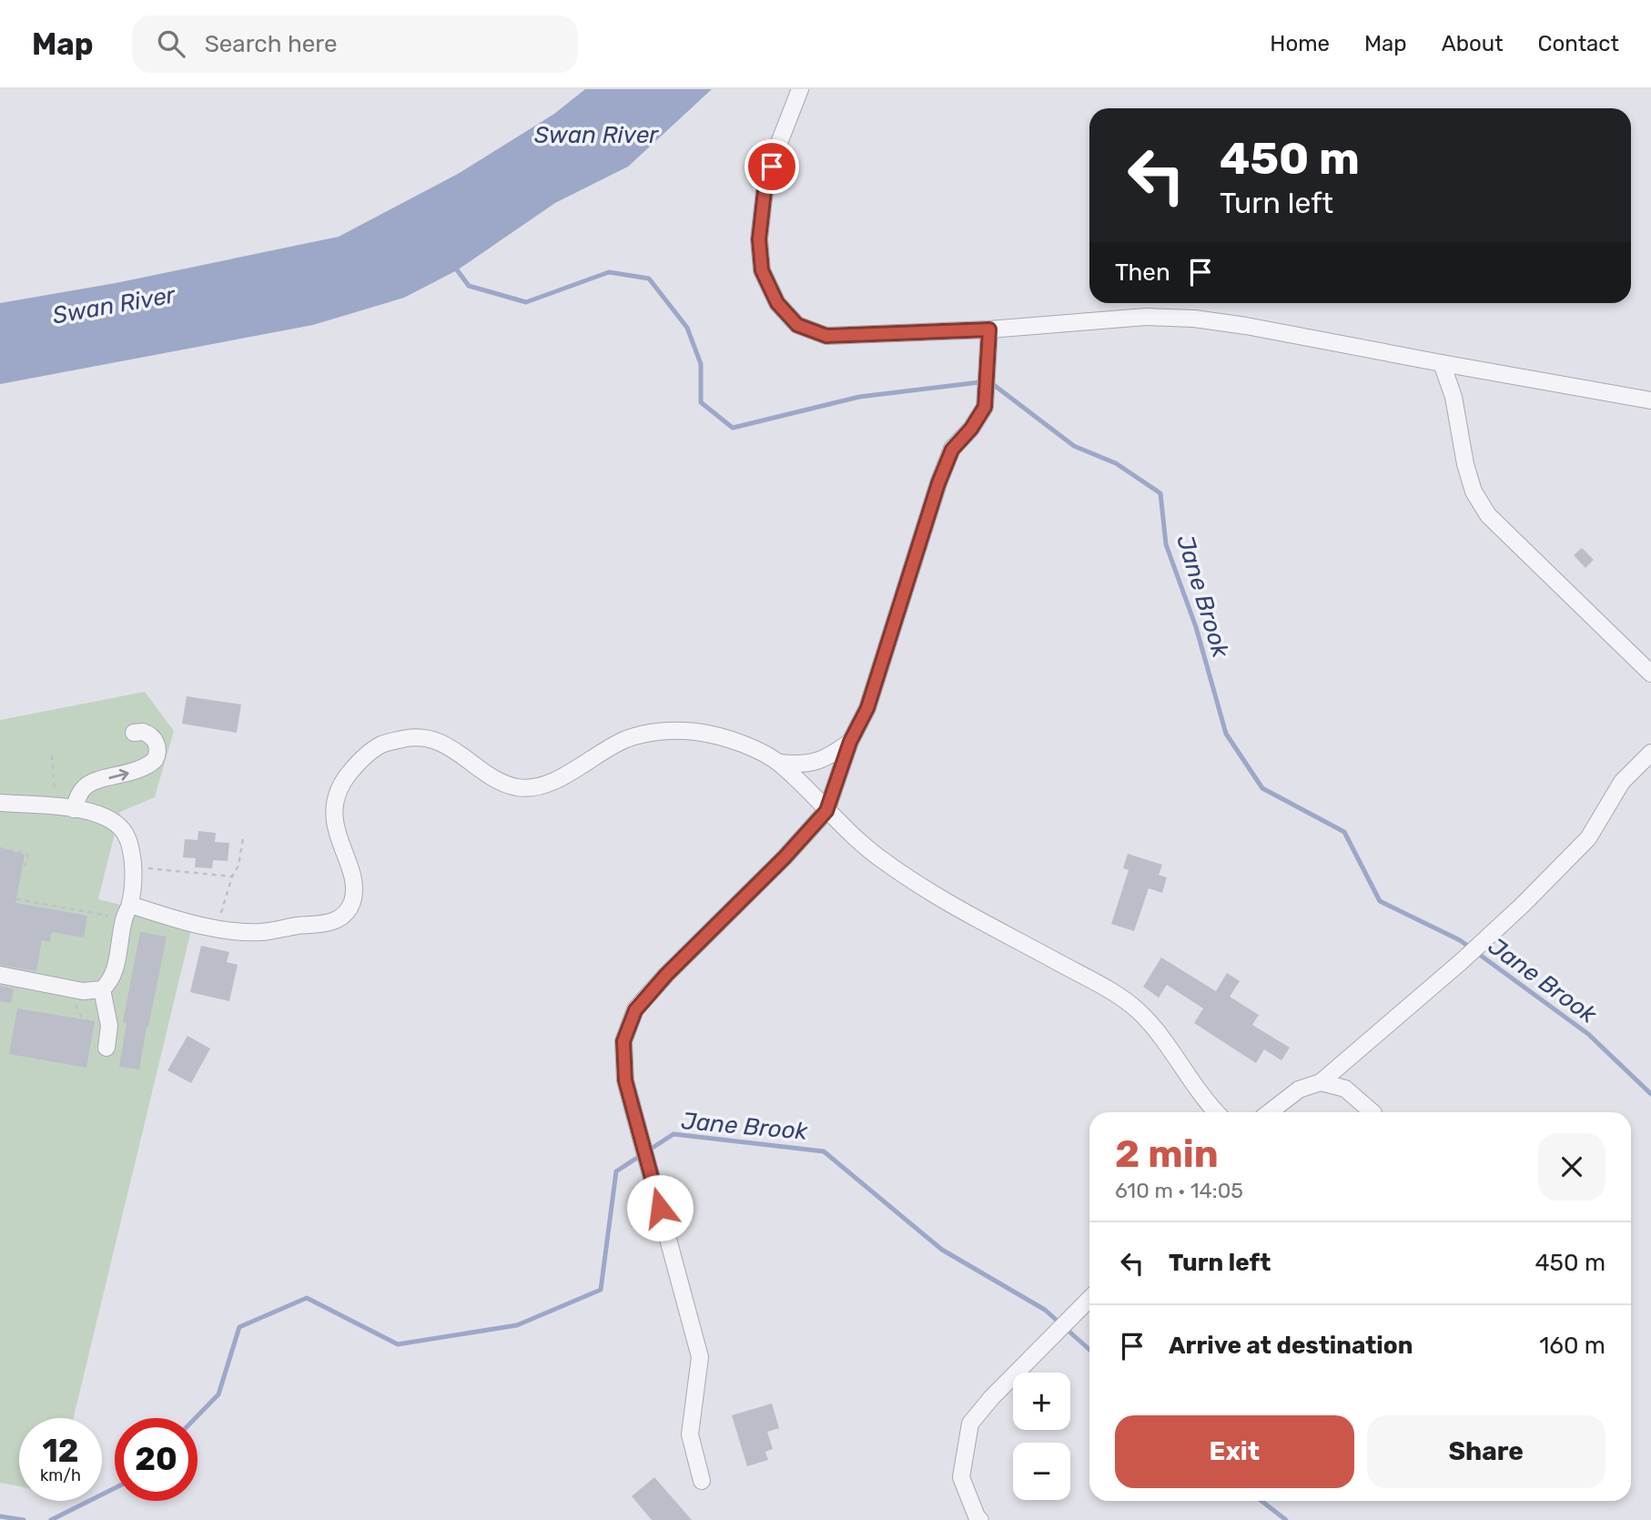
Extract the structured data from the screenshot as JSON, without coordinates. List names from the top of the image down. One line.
{"water":["Swan River","Jane Brook"],"page":{"header":"Map","search":"Search here","nav":["Home","Map","About","Contact"],"turn":["450 m","Turn left"],"then":"Then","heading":["2 min","610 m · 14:05"],"list":[{"name":"Turn left","value":"450 m"},{"name":"Arrive at destination","value":"160 m"}],"map_buttons":["+","−"],"buttons":["Exit","Share"],"speed":"12 km/h","limit":"20"}}
